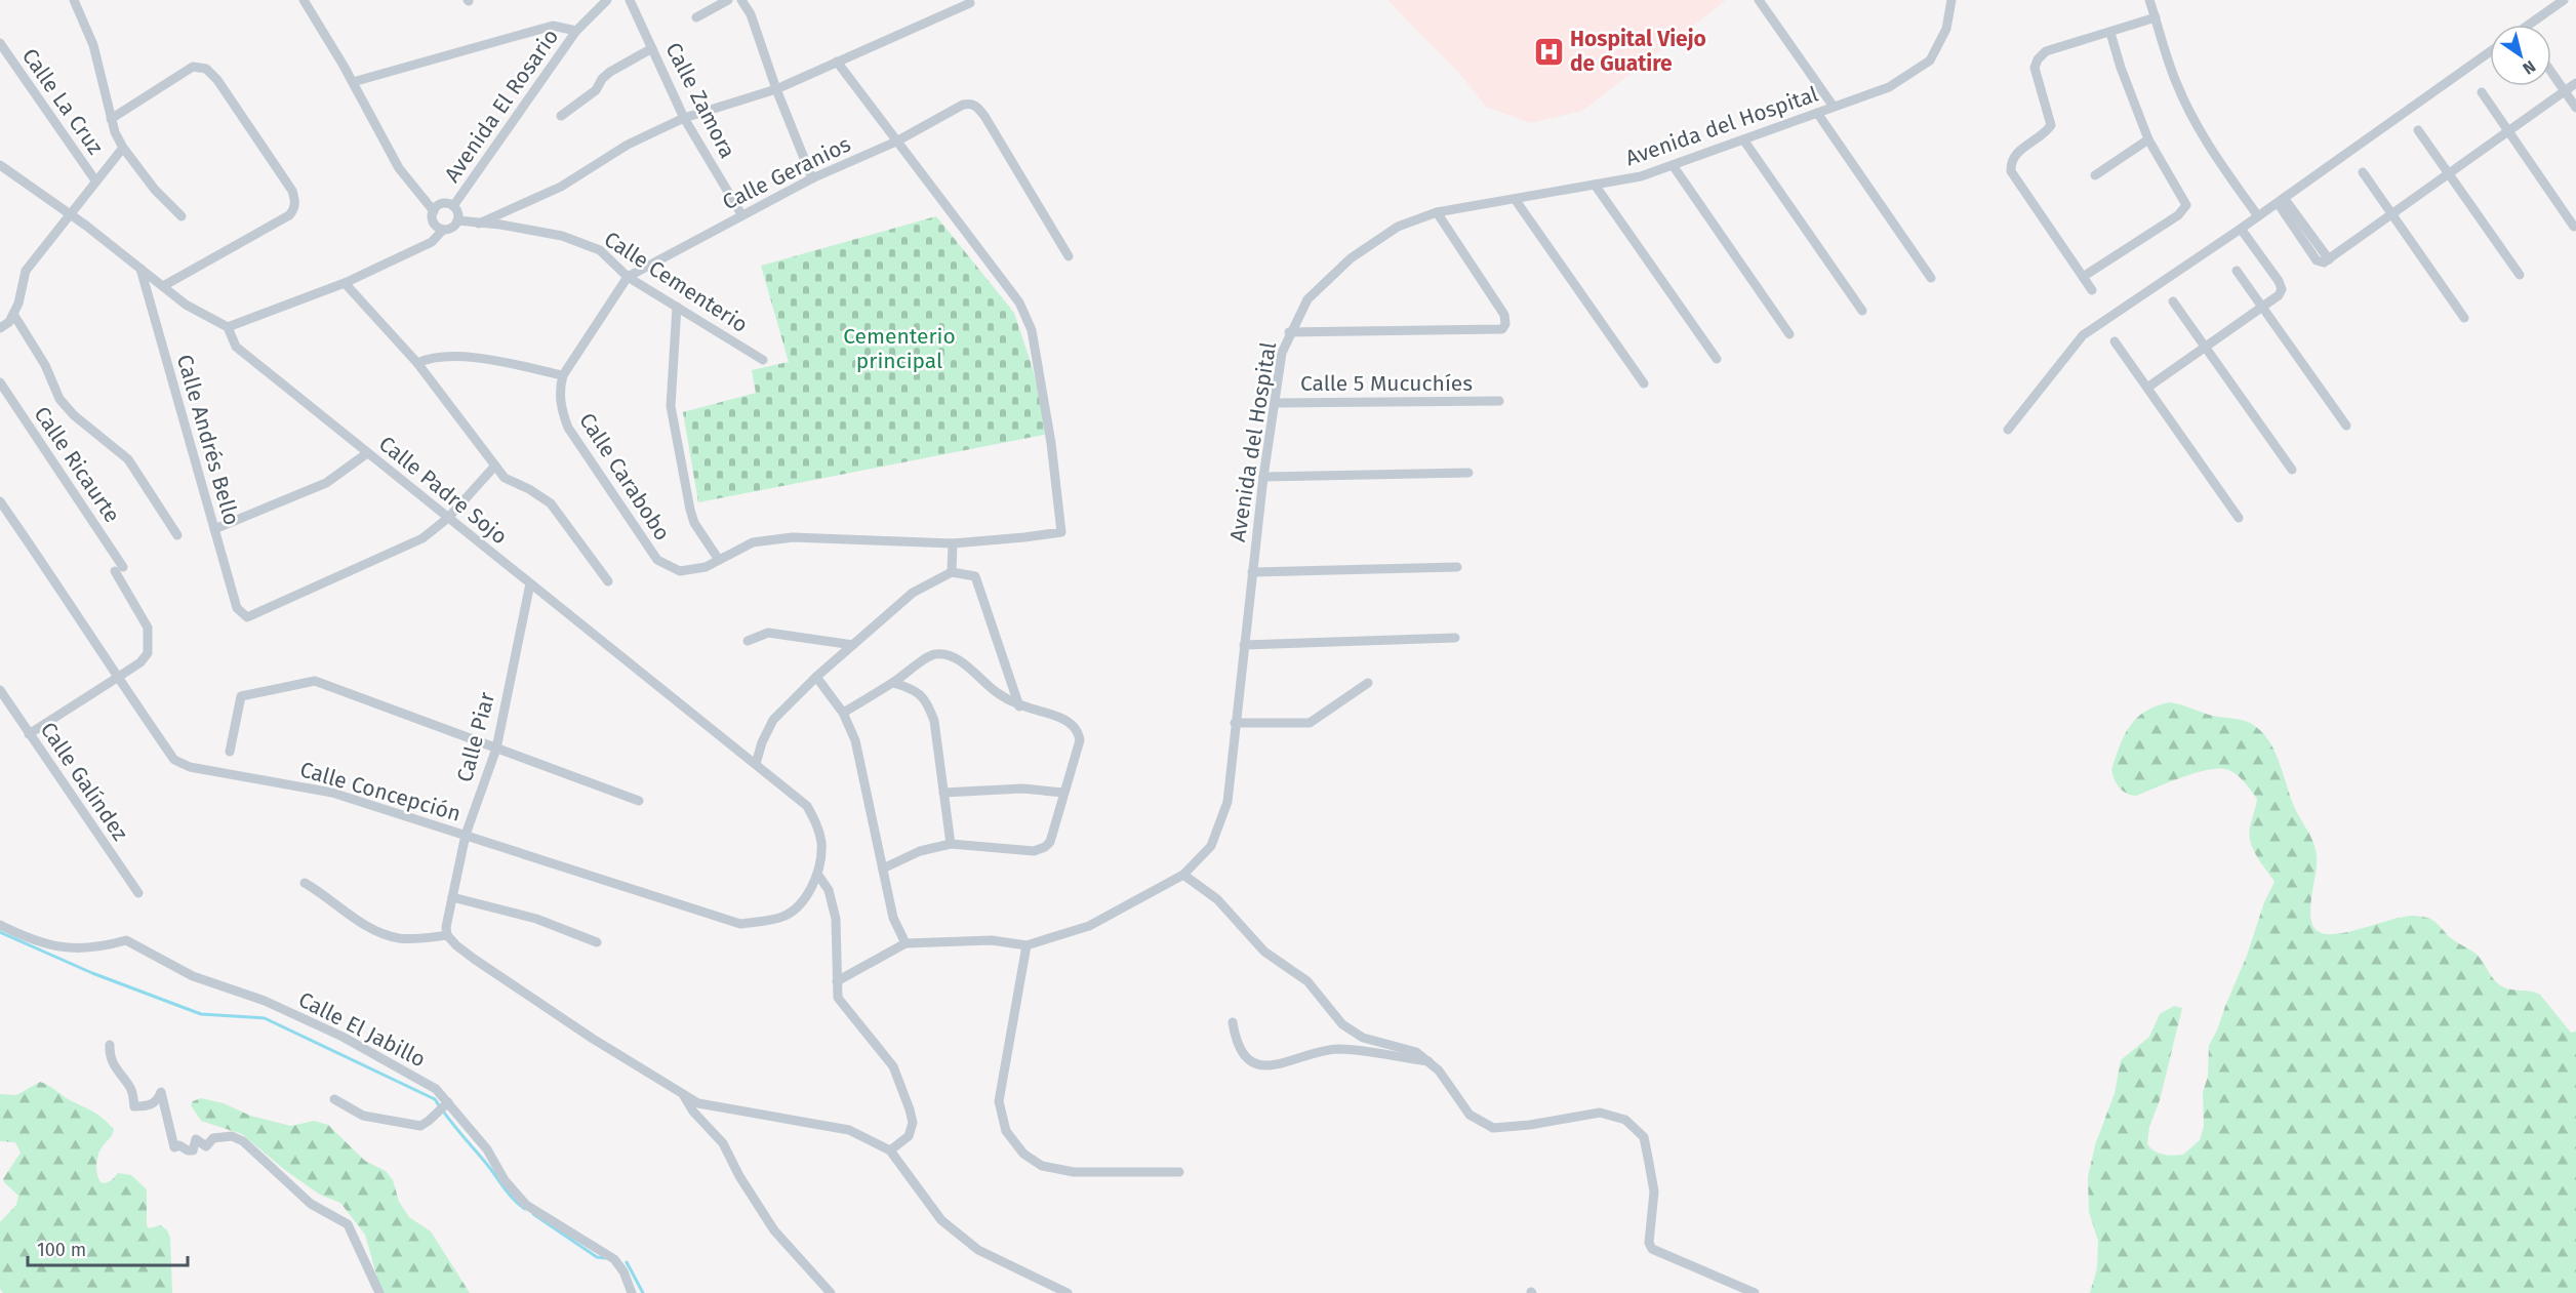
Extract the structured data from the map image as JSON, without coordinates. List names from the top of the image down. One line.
{"streets":{"street":["Calle Zamora","Calle La Cruz","Avenida El Rosario","Avenida del Hospital","Calle Geranios","Calle Cementerio","Calle 5 Mucuchíes","Calle Andrés Bello","Calle Ricaurte","Calle Carabobo","Calle Padre Sojo","Calle Piar","Calle Galíndez","Calle Concepción","Calle El Jabillo"]},"crossings":[["Calle Zamora","Calle Geranios"],["Avenida El Rosario","Calle Cementerio"],["Avenida del Hospital","Calle 5 Mucuchíes"],["Calle Geranios","Calle Cementerio"],["Calle Geranios","Calle Carabobo"],["Calle Andrés Bello","Calle Padre Sojo"],["Calle Ricaurte","Calle Galíndez"],["Calle Ricaurte","Calle Concepción"],["Calle Padre Sojo","Calle Piar"],["Calle Padre Sojo","Calle Concepción"],["Calle Piar","Calle Concepción"]],"parks":["Cementerio principal"],"places":{"hospital":["Hospital Viejo de Guatire"]},"scale_bar":"100 m","north":"bottom right"}
